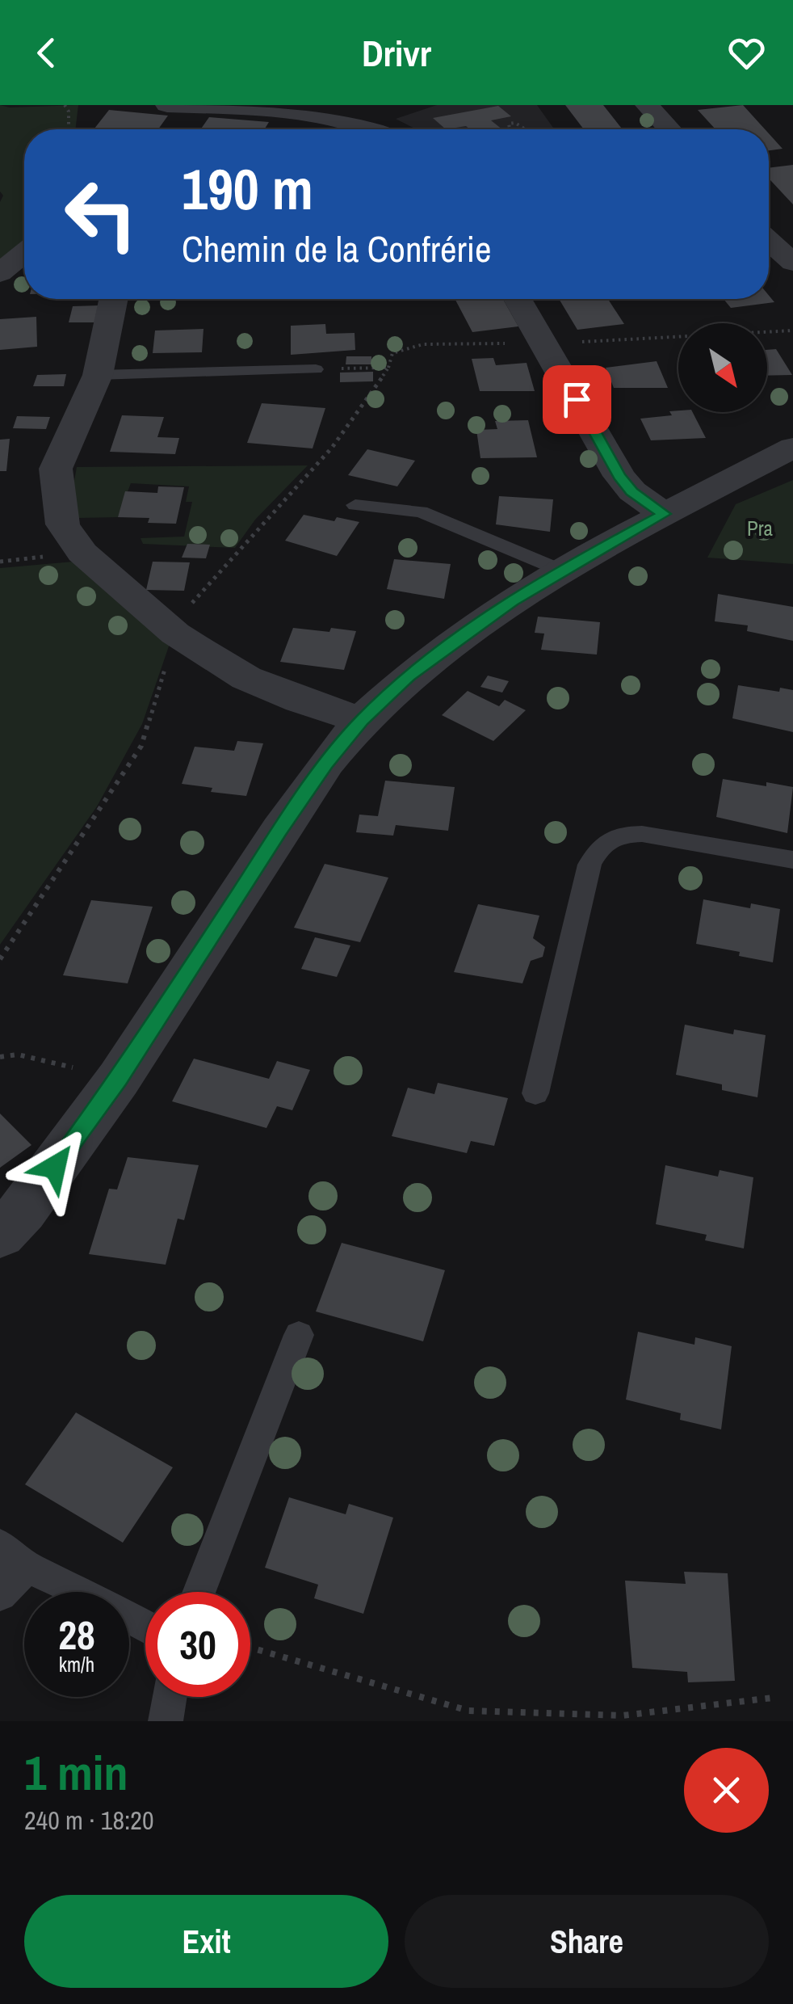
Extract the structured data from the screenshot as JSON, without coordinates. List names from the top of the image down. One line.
{"parks":["Pra"],"north":"bottom right","page":{"header":"Drivr","turn":["190 m","Chemin de la Confrérie"],"speed":"28 km/h","limit":"30","heading":["1 min","240 m · 18:20"],"buttons":["Exit","Share"]}}
